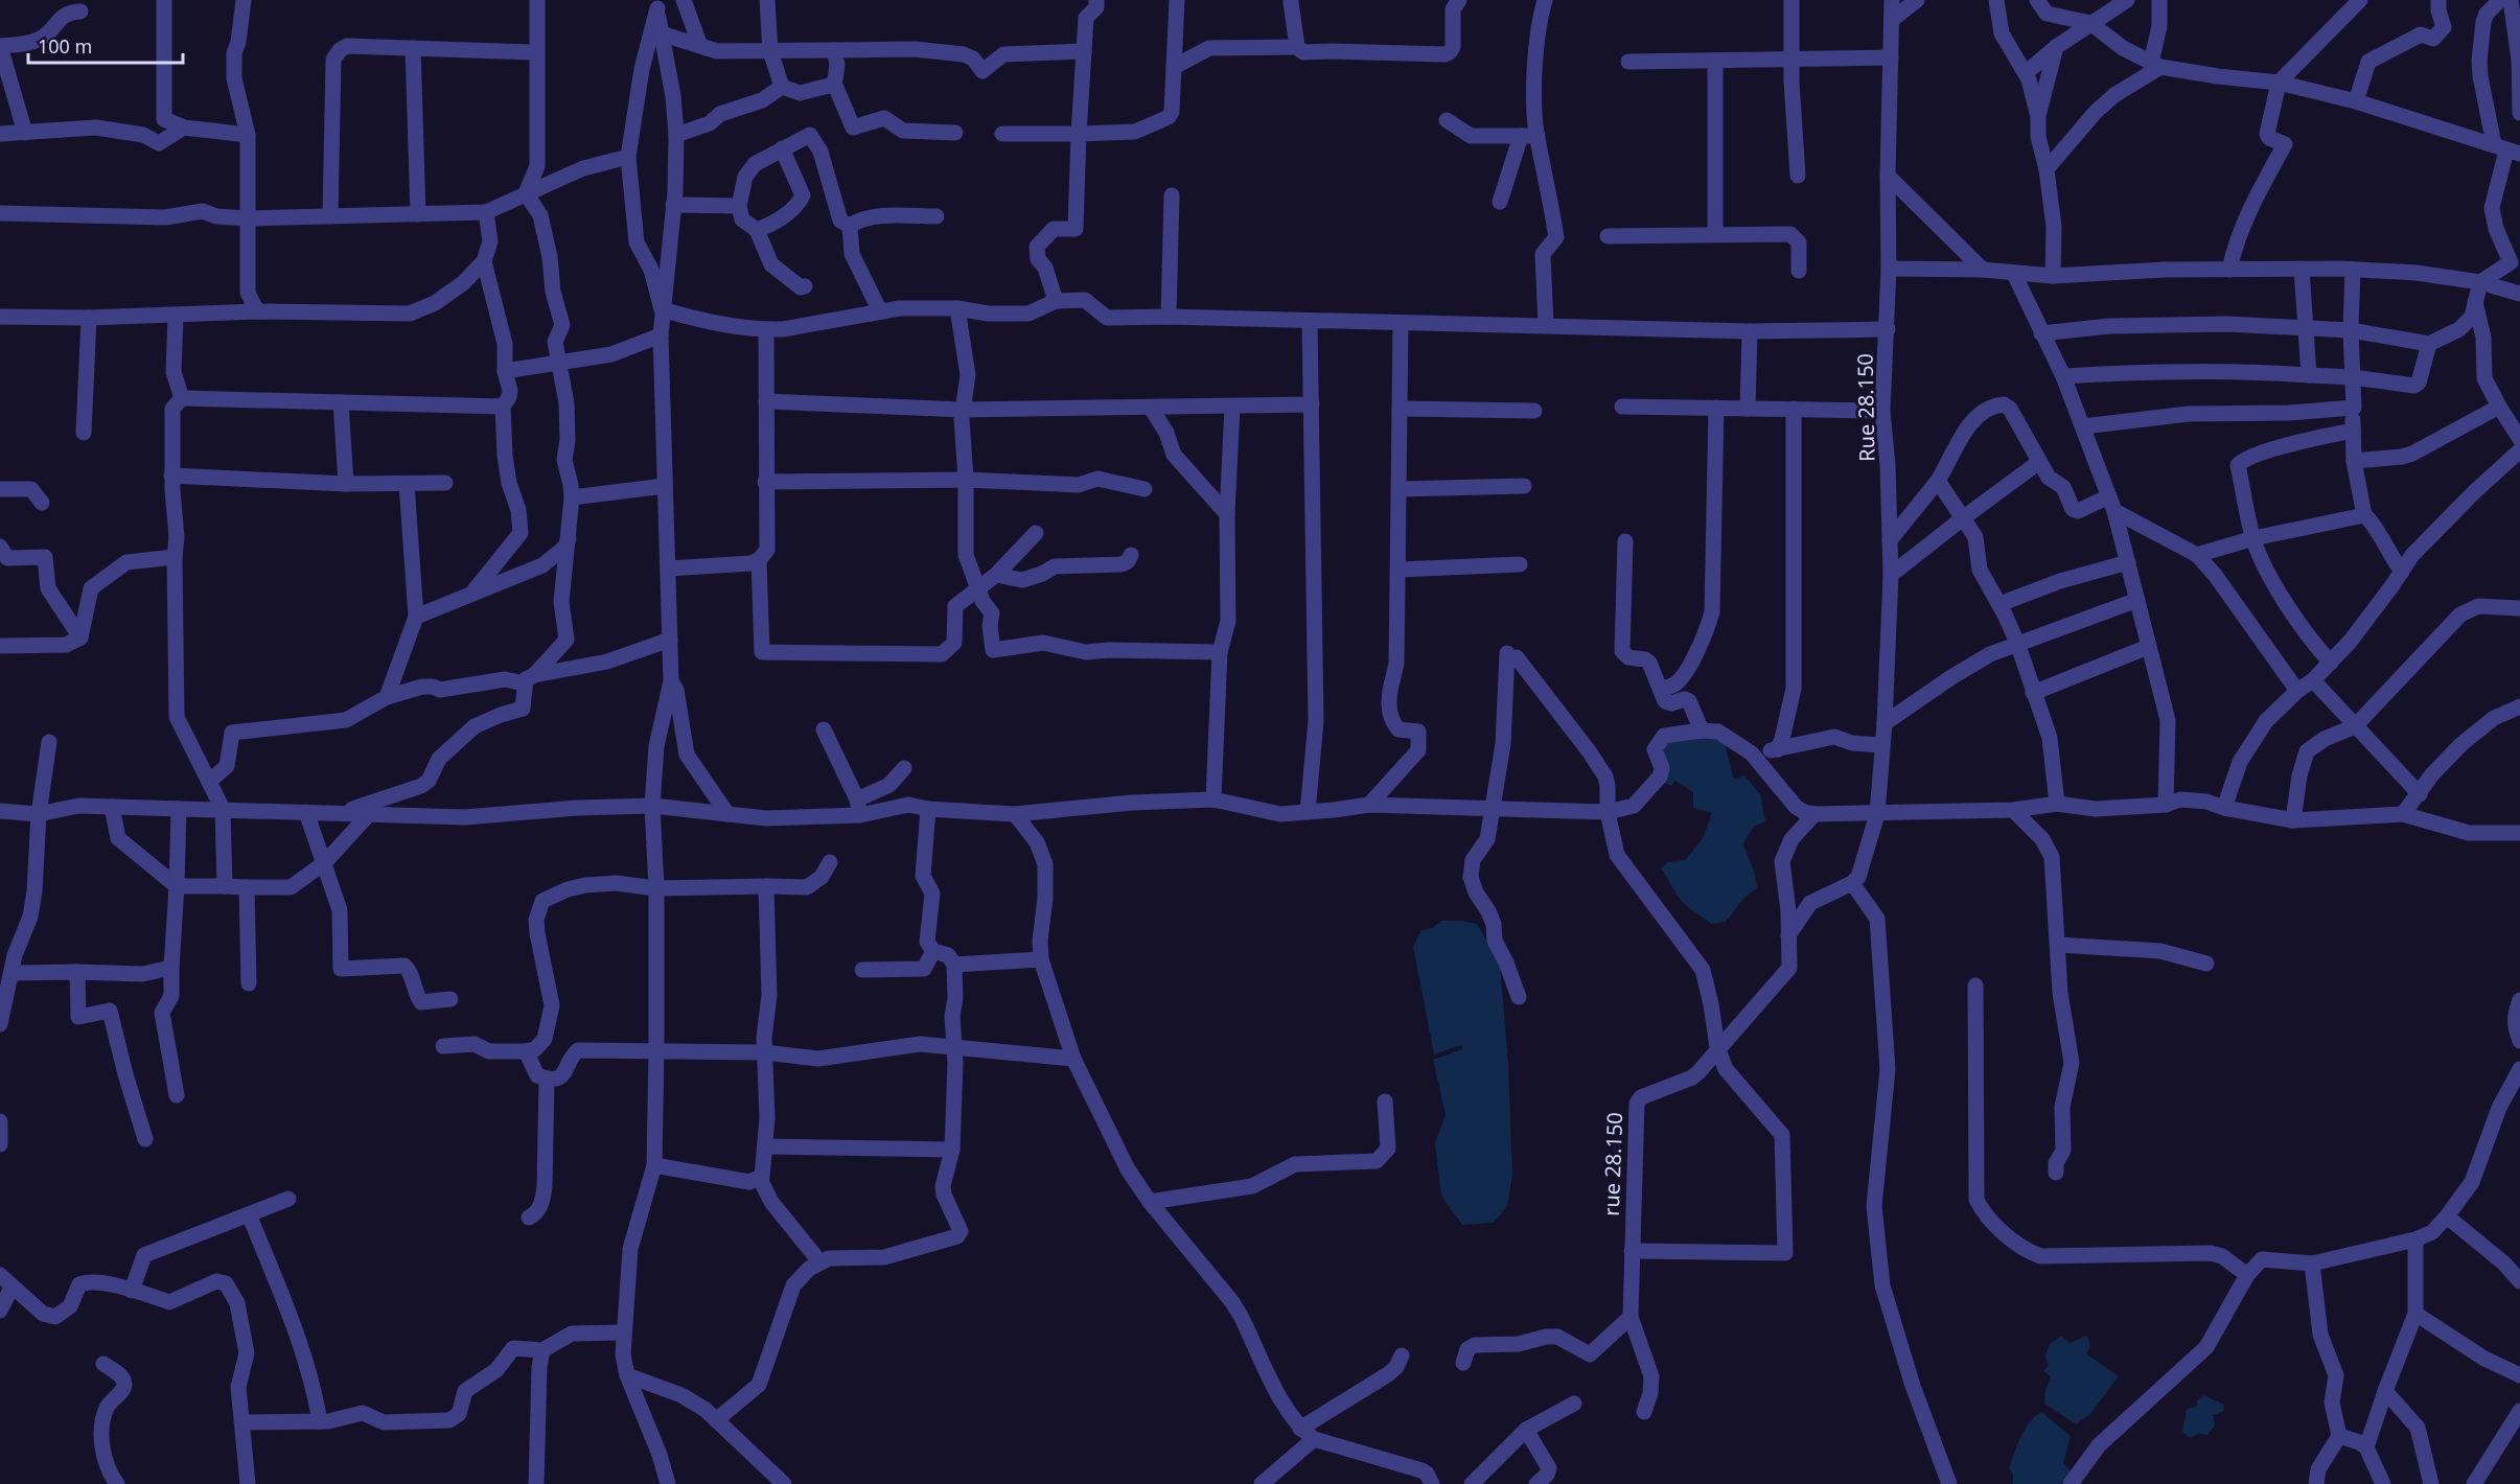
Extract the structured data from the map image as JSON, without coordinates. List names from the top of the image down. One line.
{"streets":{"street":["Rue 28.150","rue 28.150"]},"scale_bar":"100 m"}
